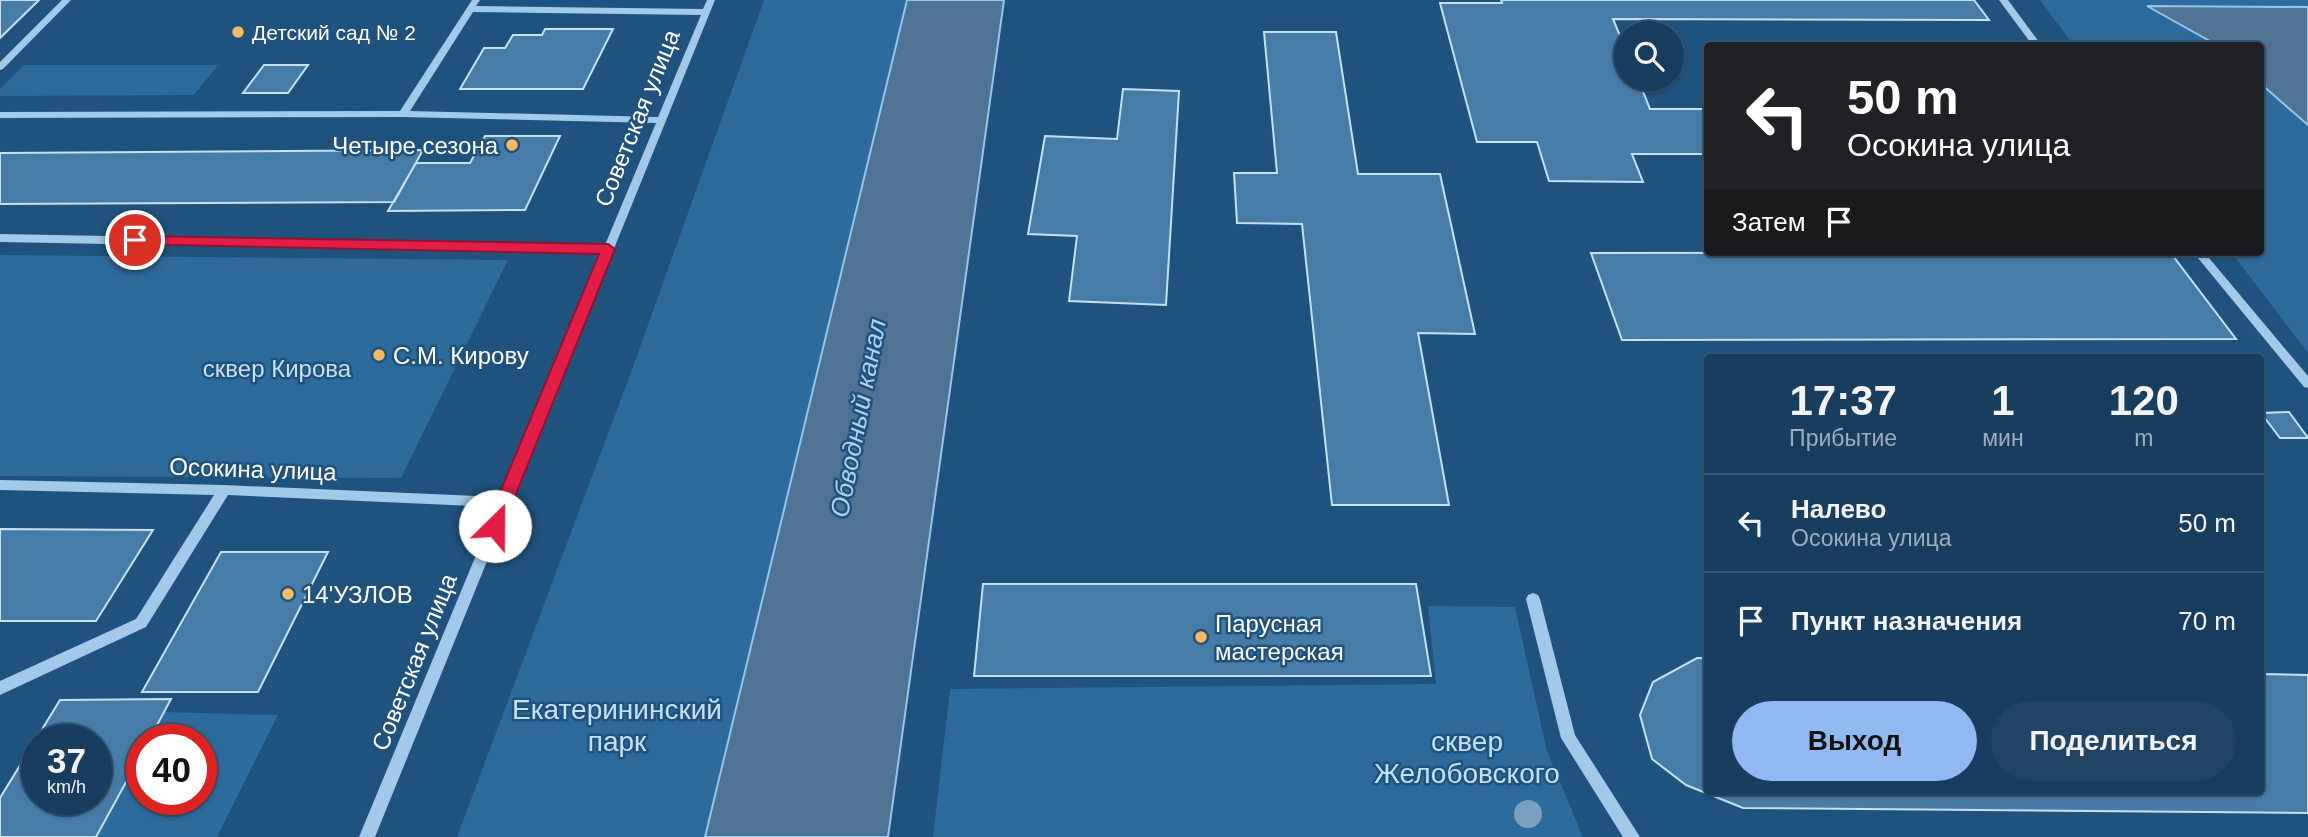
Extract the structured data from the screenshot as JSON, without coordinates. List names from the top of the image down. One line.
{"streets":{"street":["Советская улица","Осокина улица"]},"crossings":[["Советская улица","Осокина улица"]],"water":["Обводный канал"],"parks":["сквер Кирова","Екатерининский парк","сквер Желобовского"],"places":["Детский сад № 2","Четыре сезона","С.М. Кирову","14'УЗЛОВ","Парусная мастерская"],"page":{"turn":["50 m","Осокина улица"],"then":"Затем","eta":["17:37","Прибытие","1","мин","120","m"],"list":[{"name":"Налево","note":"Осокина улица","value":"50 m"},{"name":"Пункт назначения","value":"70 m"}],"buttons":["Выход","Поделиться"],"speed":"37 km/h","limit":"40"}}
